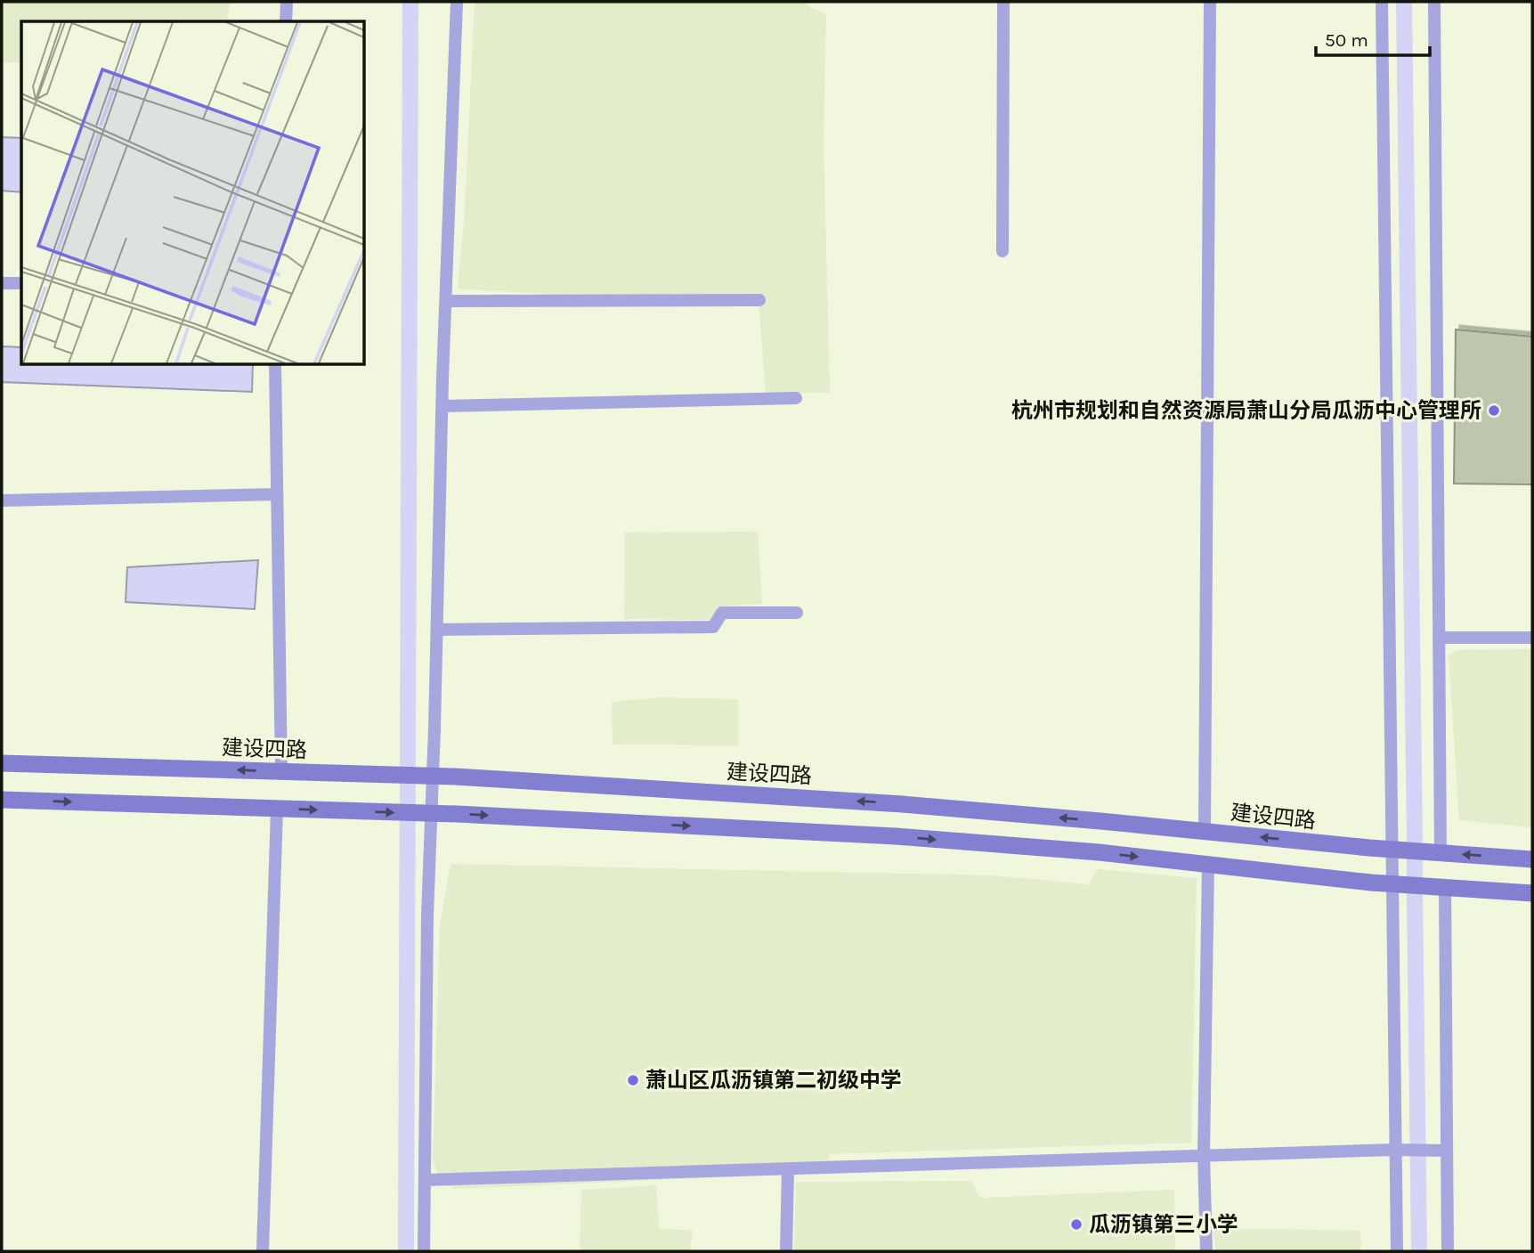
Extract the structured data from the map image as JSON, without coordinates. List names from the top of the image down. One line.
{"streets":{"main road":["建设四路"]},"places":["杭州市规划和自然资源局萧山分局瓜沥中心管理所","萧山区瓜沥镇第二初级中学","瓜沥镇第三小学"],"scale_bar":"50 m"}
